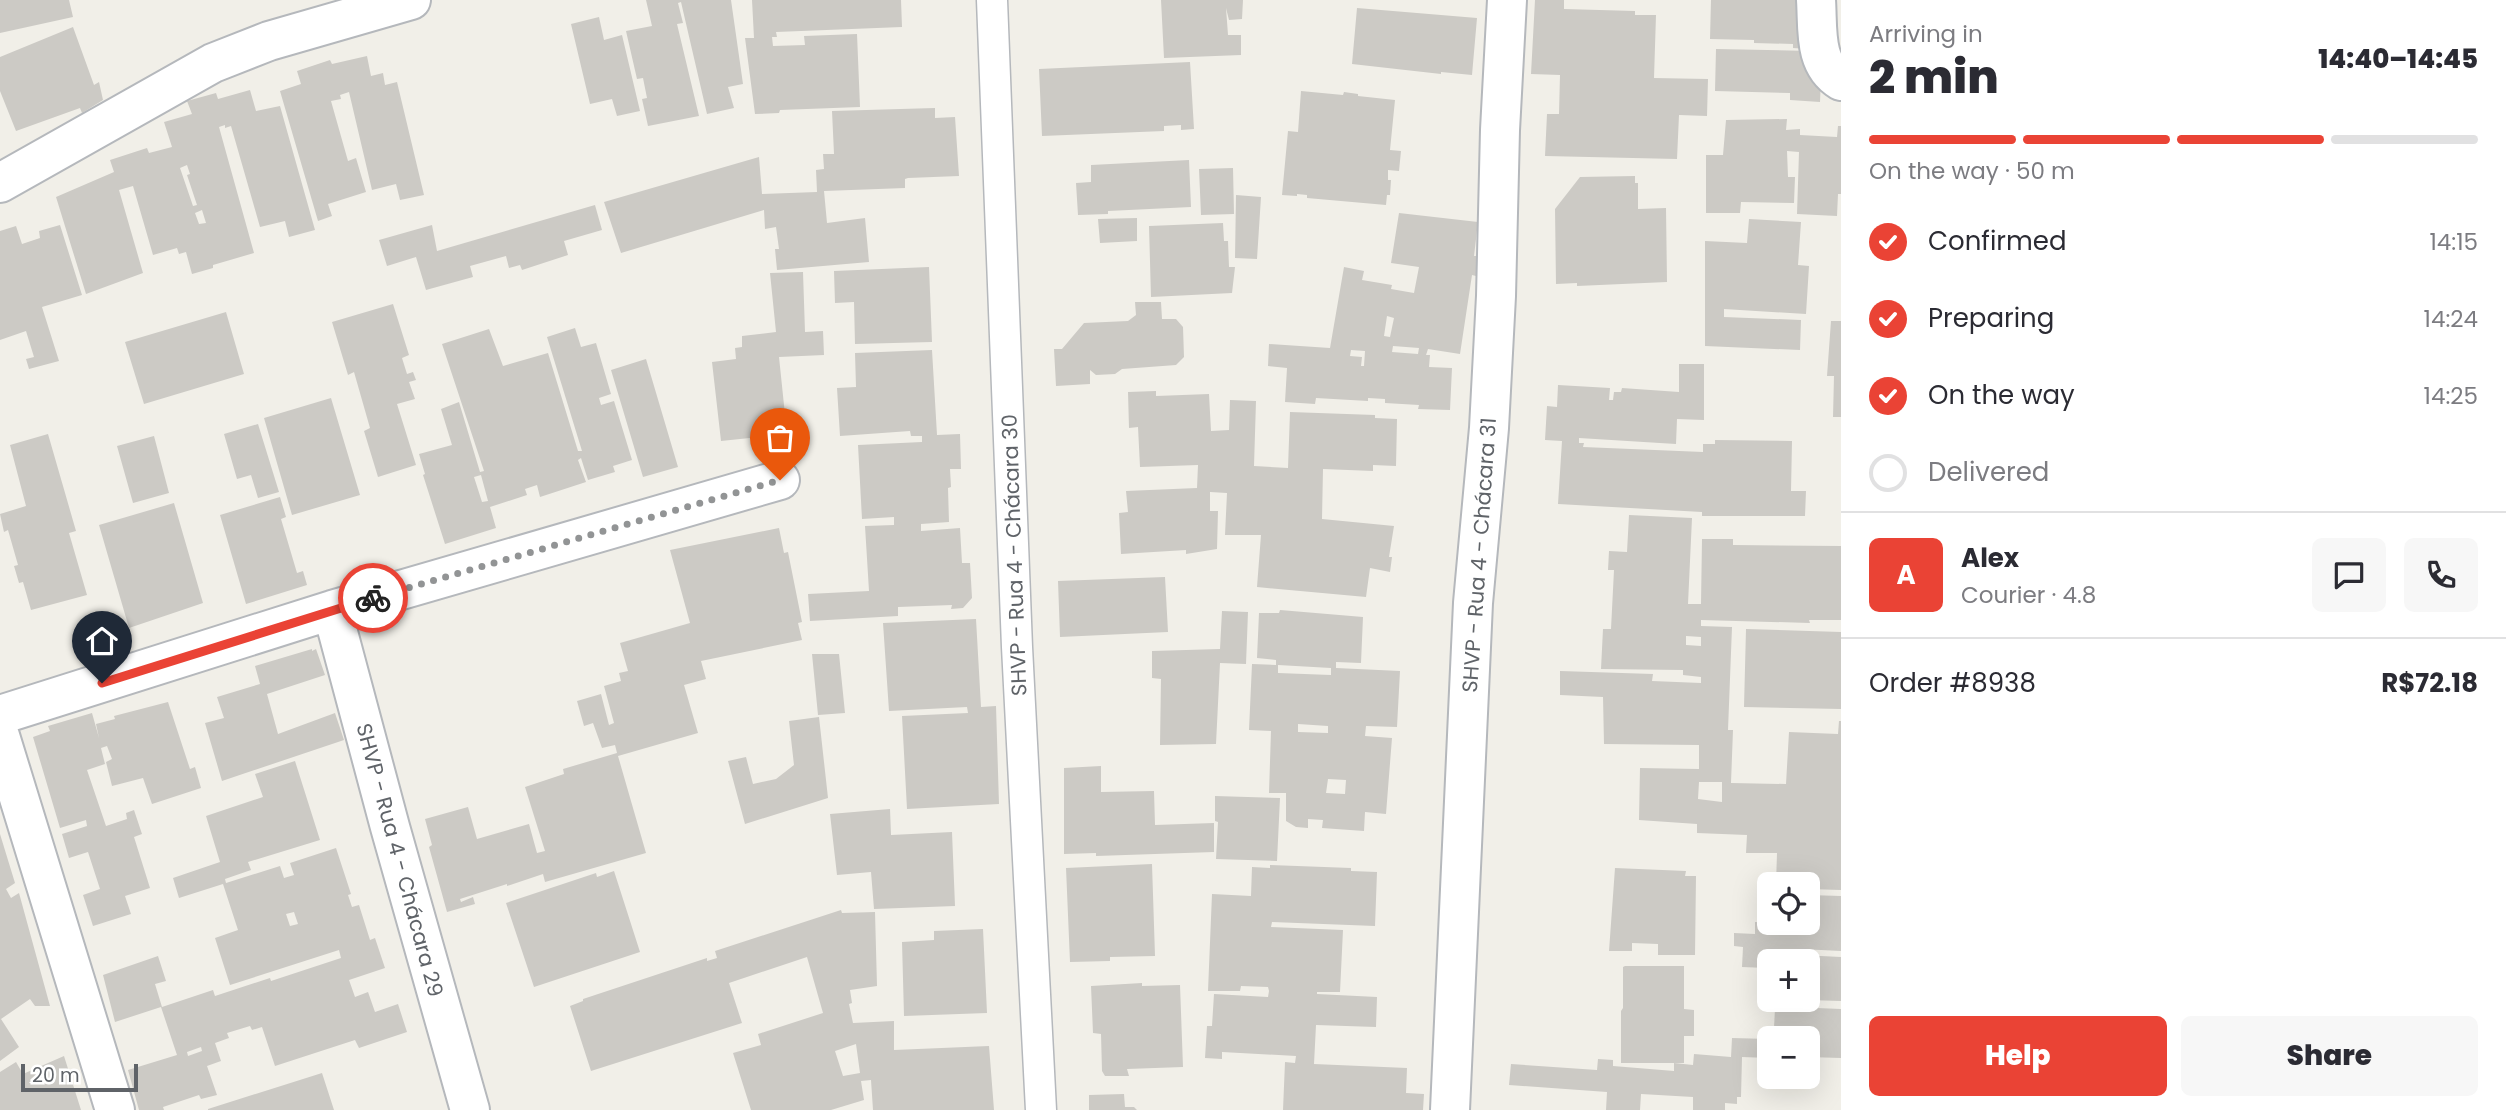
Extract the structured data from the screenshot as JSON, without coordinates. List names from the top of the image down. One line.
{"streets":{"street":["SHVP - Rua 4 - Chácara 30","SHVP - Rua 4 - Chácara 31","SHVP - Rua 4 - Chácara 29"]},"scale_bar":"20 m","page":{"heading":["2 min","Arriving in","14:40–14:45"],"panel":["Alex","Courier · 4.8","Order #8938","R$72.18"],"bar":"On the way · 50 m","list":[["Confirmed","14:15"],["Preparing","14:24"],["On the way","14:25"],"Delivered"],"round":"A","map_buttons":["+","−"],"buttons":["Help","Share"],"scale":"20 m"}}
